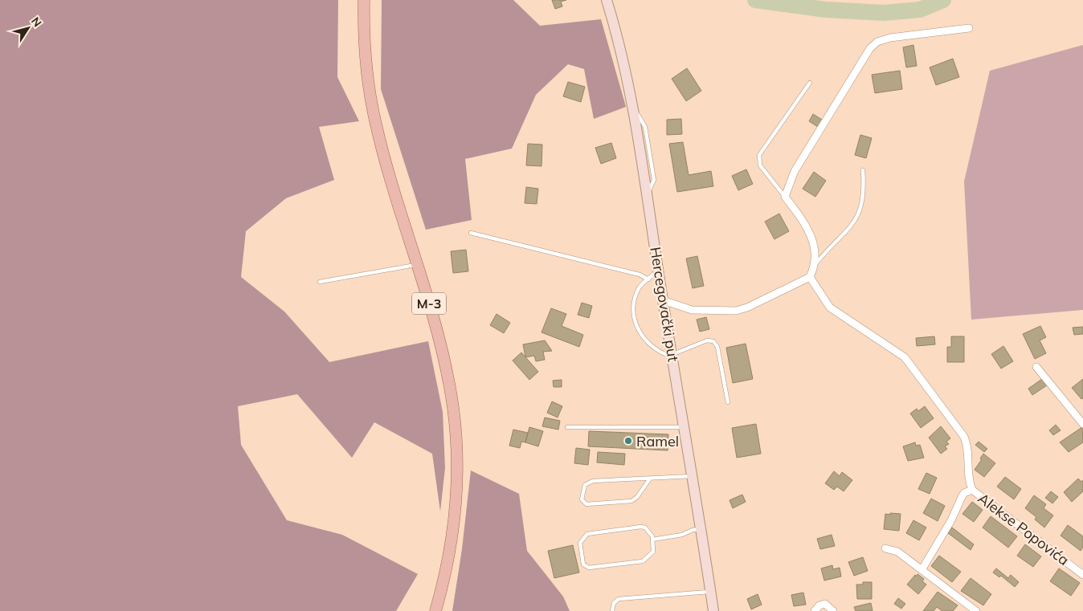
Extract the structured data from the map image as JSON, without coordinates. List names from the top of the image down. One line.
{"streets":{"main road":["M-3","Hercegovački put"],"street":["Alekse Popovića"]},"places":["Ramel"],"north":"top right"}
